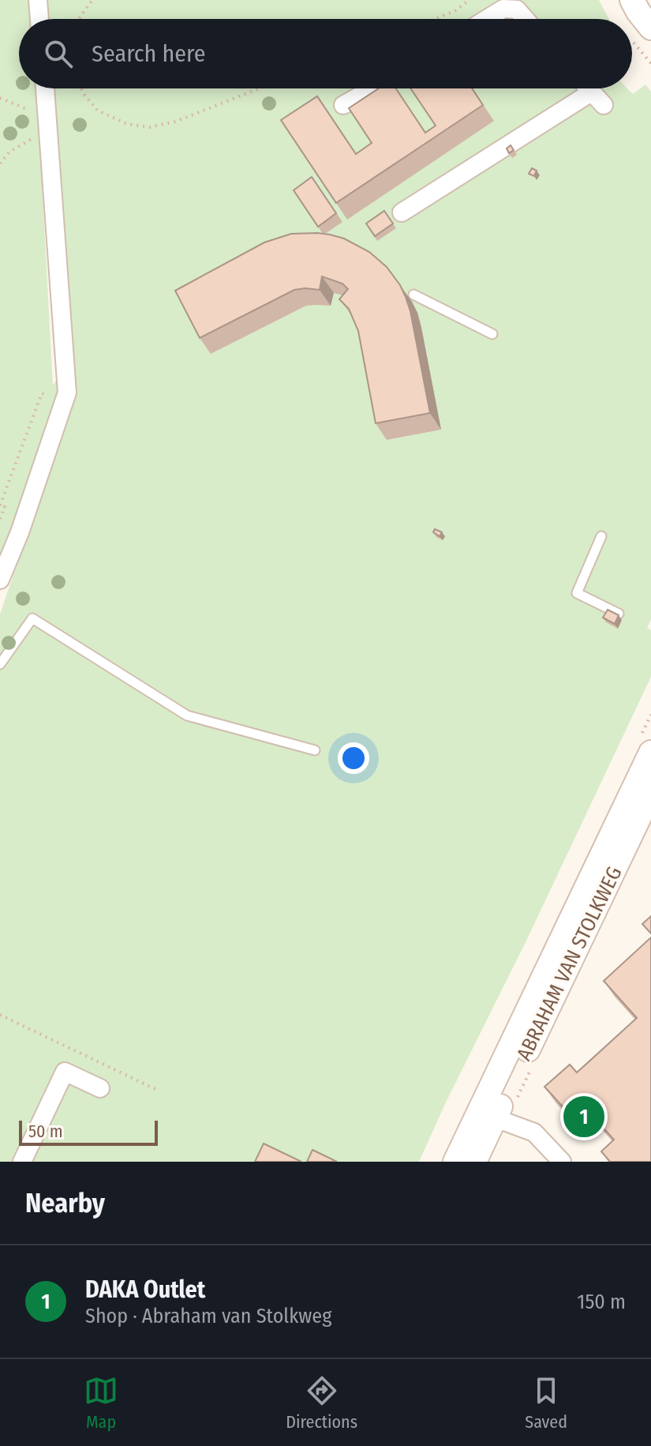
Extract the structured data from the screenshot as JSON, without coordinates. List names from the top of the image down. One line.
{"streets":{"street":["ABRAHAM VAN STOLKWEG"]},"scale_bar":"50 m","page":{"search":"Search here","pins":"1","scale":"50 m","heading":"Nearby","list":[{"mark":"1","name":"DAKA Outlet","note":"Shop · Abraham van Stolkweg","value":"150 m"}],"nav":["Map","Directions","Saved"]}}
